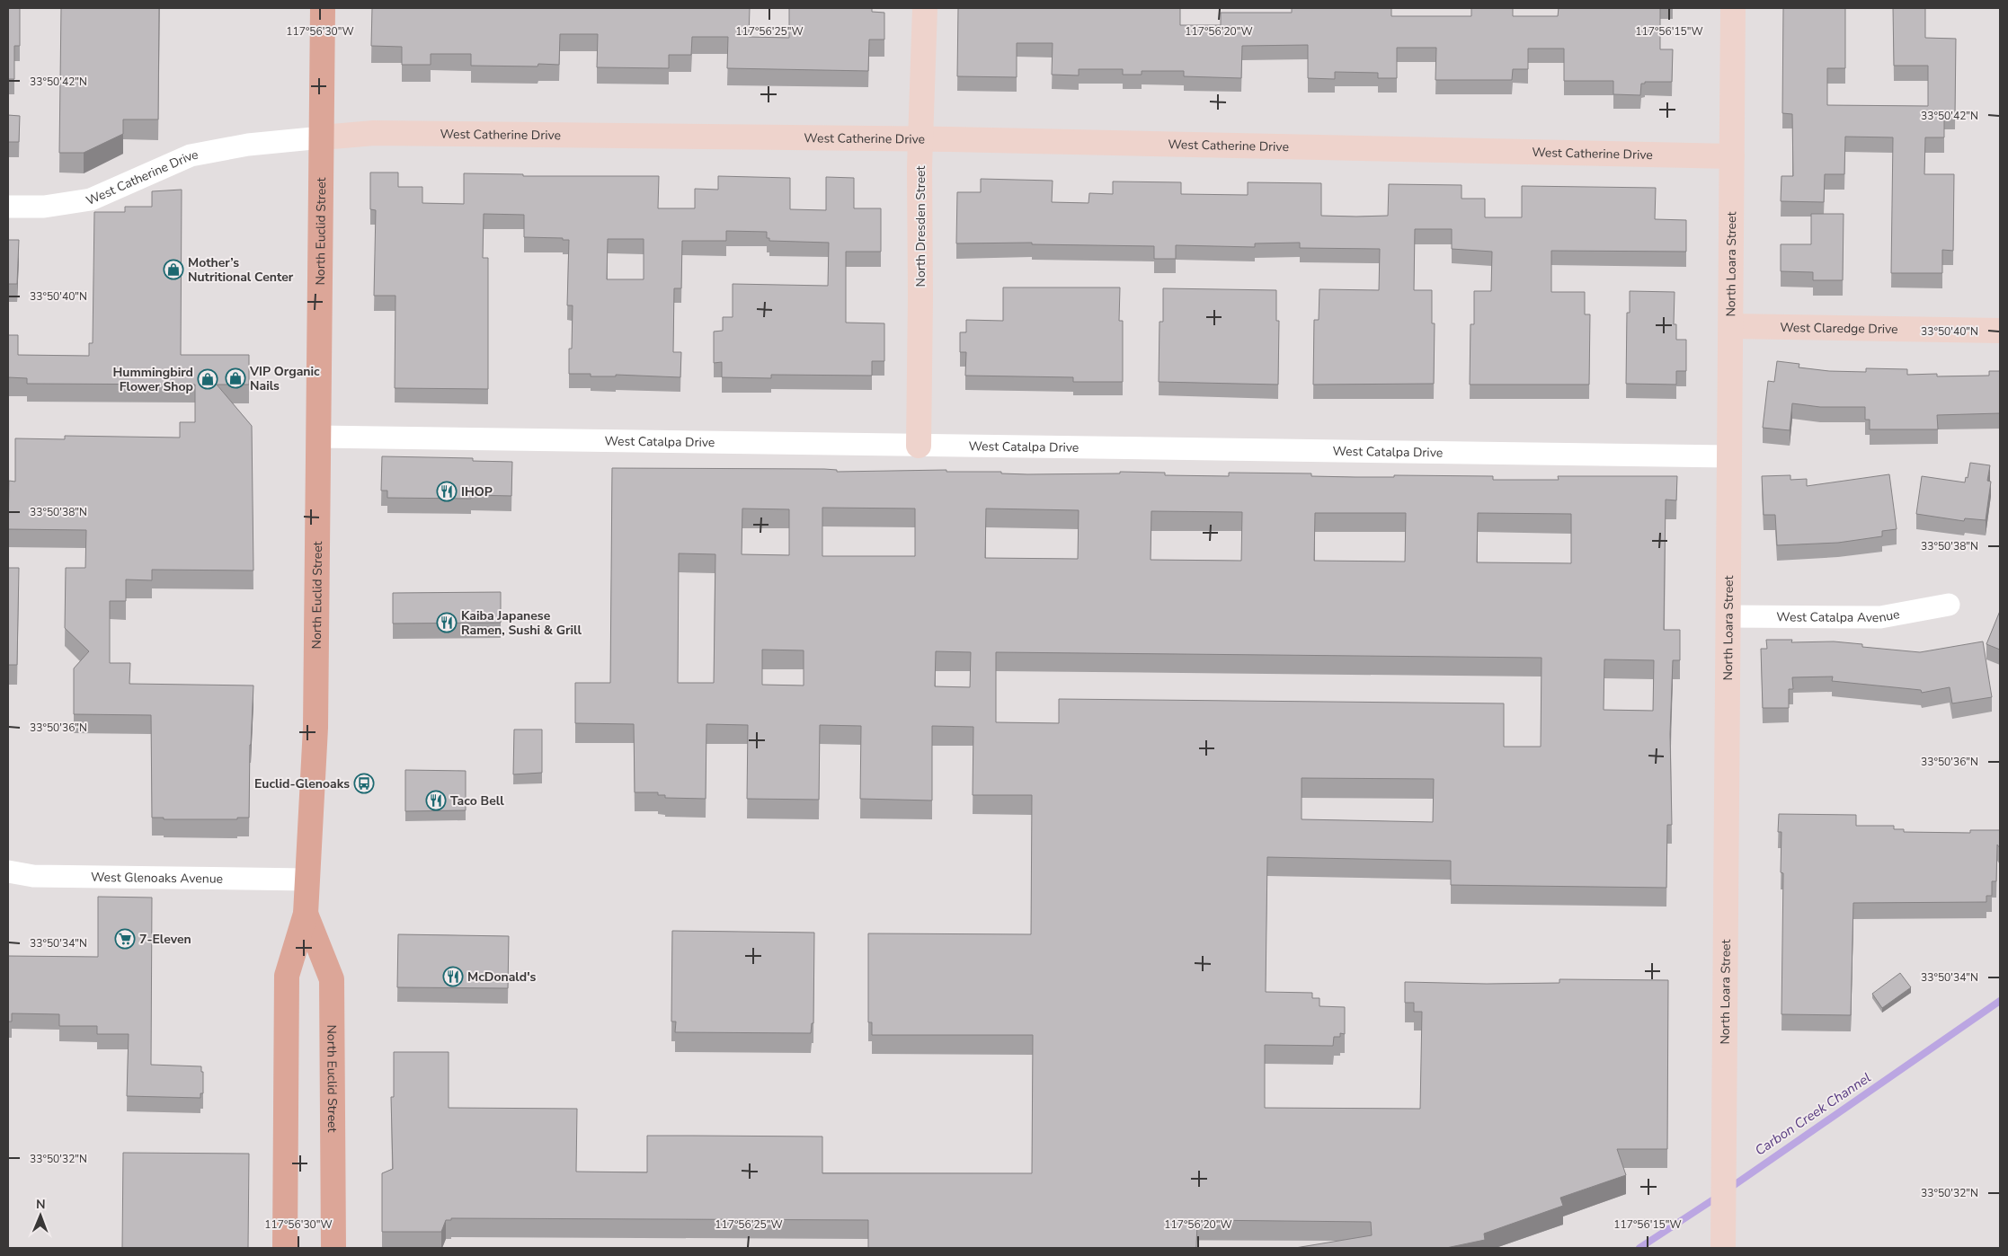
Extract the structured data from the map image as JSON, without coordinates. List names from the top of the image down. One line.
{"streets":{"main road":["North Euclid Street"],"street":["West Catherine Drive","North Dresden Street","North Loara Street","West Claredge Drive","West Catalpa Drive","West Catalpa Avenue","West Glenoaks Avenue"]},"crossings":[["West Catherine Drive","North Dresden Street"],["West Catherine Drive","North Euclid Street"],["West Catherine Drive","North Loara Street"],["North Dresden Street","West Catalpa Drive"],["North Euclid Street","West Catalpa Drive"],["North Euclid Street","West Glenoaks Avenue"],["North Loara Street","West Claredge Drive"],["North Loara Street","West Catalpa Drive"],["North Loara Street","West Catalpa Avenue"]],"water":["Carbon Creek Channel"],"places":{"shop":["Mother’s Nutritional Center","VIP Organic Nails","Hummingbird Flower Shop"],"restaurant":["IHOP","Kaiba Japanese Ramen, Sushi & Grill","Taco Bell","McDonald's"],"bus stop":["Euclid-Glenoaks"],"supermarket":["7-Eleven"]},"north":"top","coordinates":["117°56'30\"W","117°56'25\"W","117°56'20\"W","117°56'15\"W","33°50'42\"N","33°50'40\"N","33°50'38\"N","33°50'36\"N","33°50'34\"N","33°50'32\"N"]}
